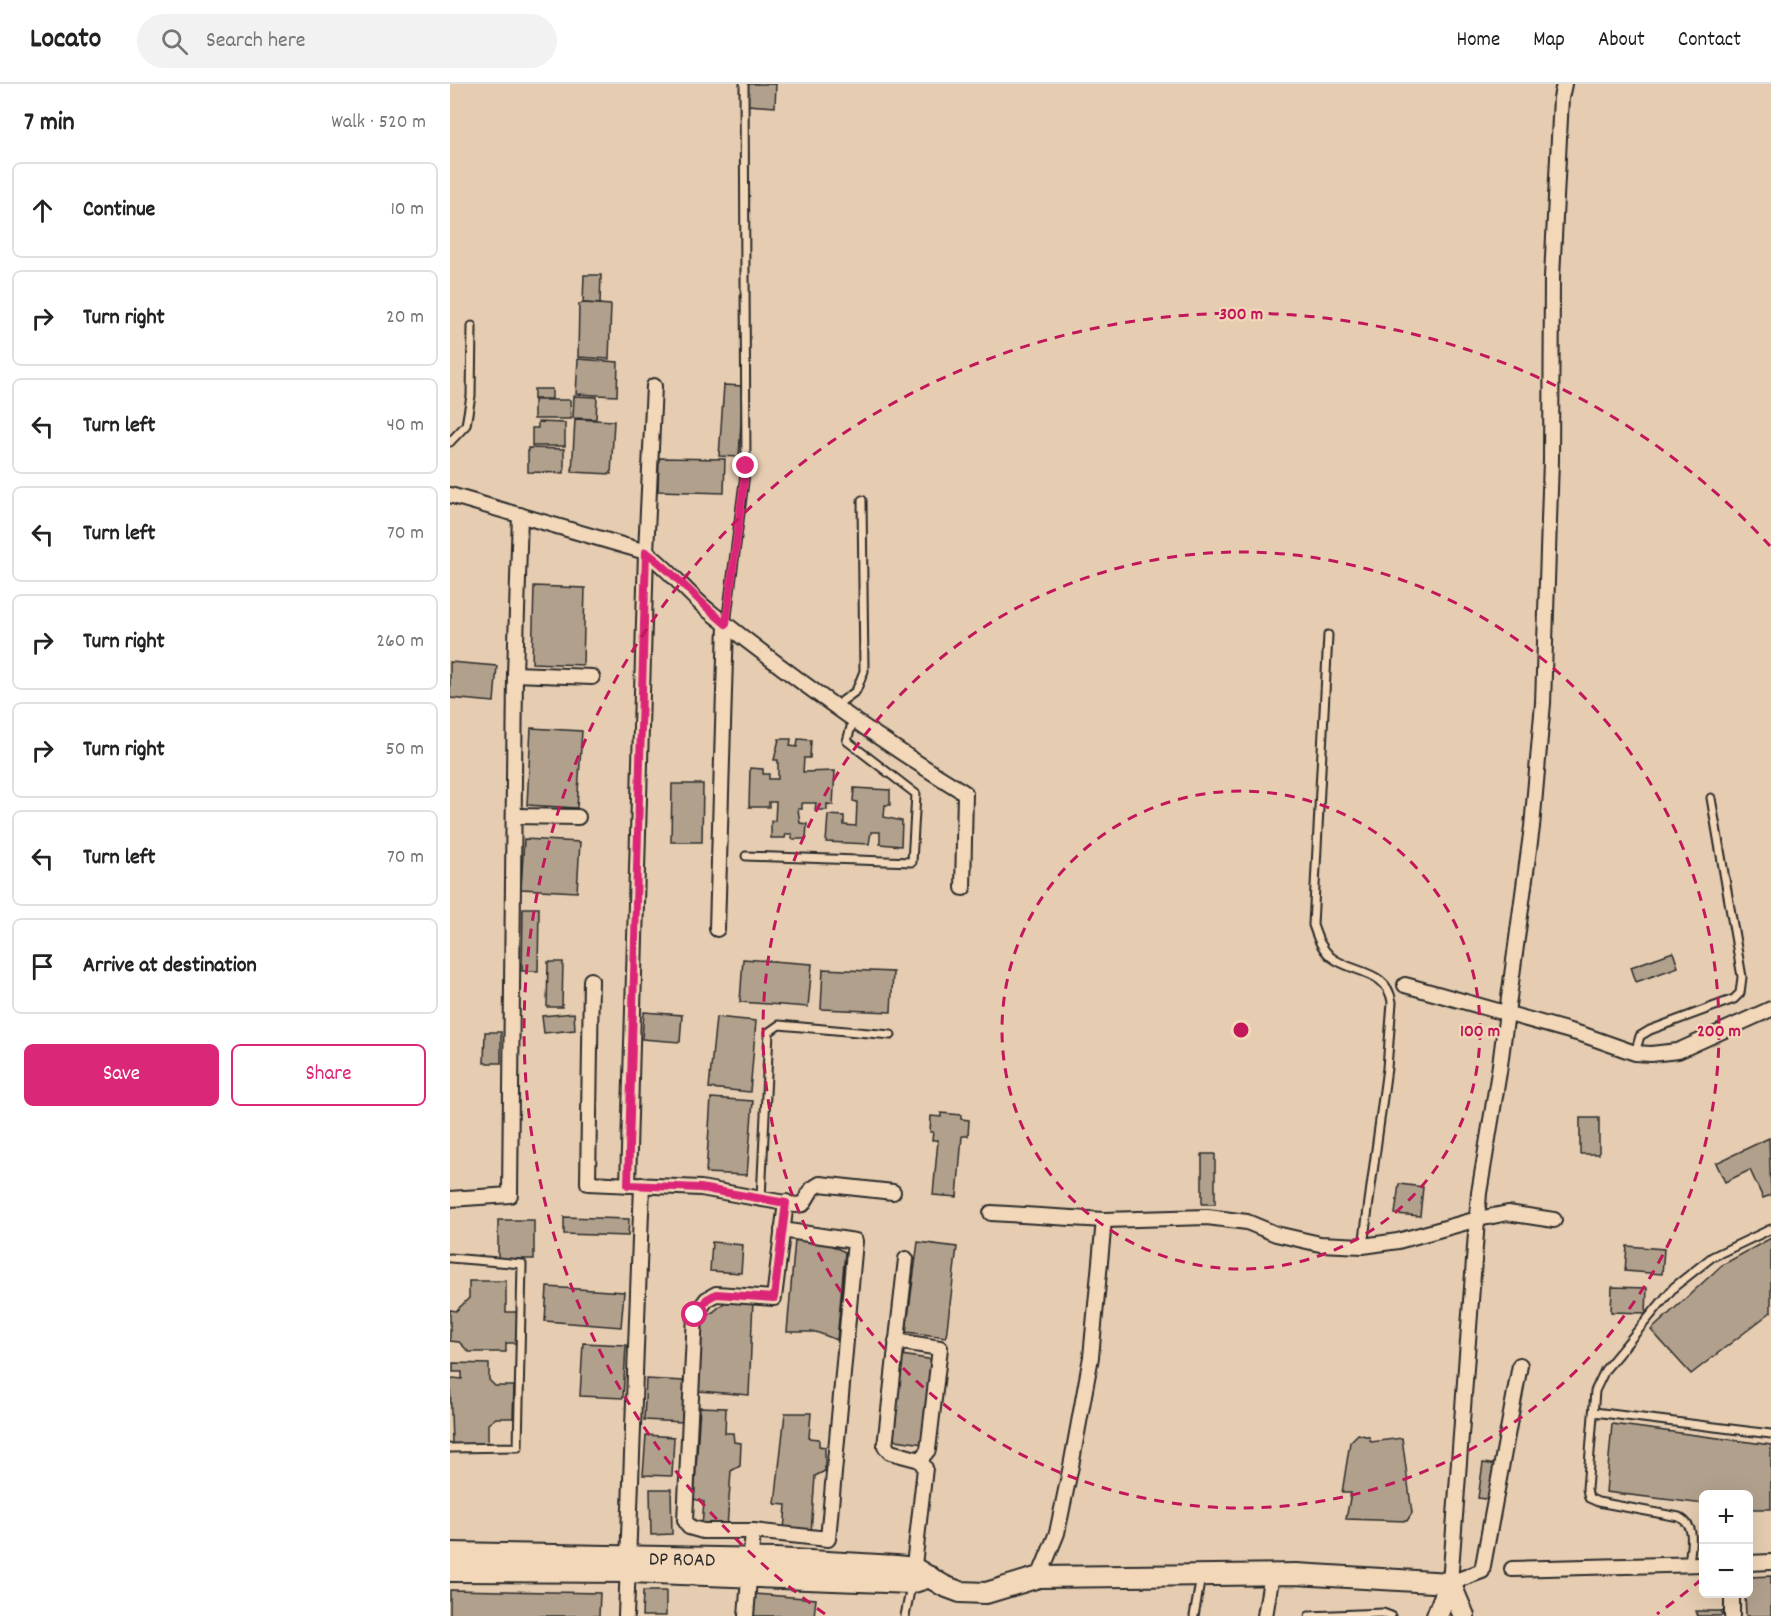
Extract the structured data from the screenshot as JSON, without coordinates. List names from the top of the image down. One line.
{"streets":{"street":["DP ROAD"]},"page":{"header":"Locato","search":"Search here","nav":["Home","Map","About","Contact"],"heading":["7 min","Walk · 520 m"],"list":[["Continue","10 m"],["Turn right","20 m"],["Turn left","40 m"],["Turn left","70 m"],["Turn right","260 m"],["Turn right","50 m"],["Turn left","70 m"],"Arrive at destination"],"buttons":["Save","Share"],"map_buttons":["+","−"]},"rings":["300 m","100 m","200 m"]}
